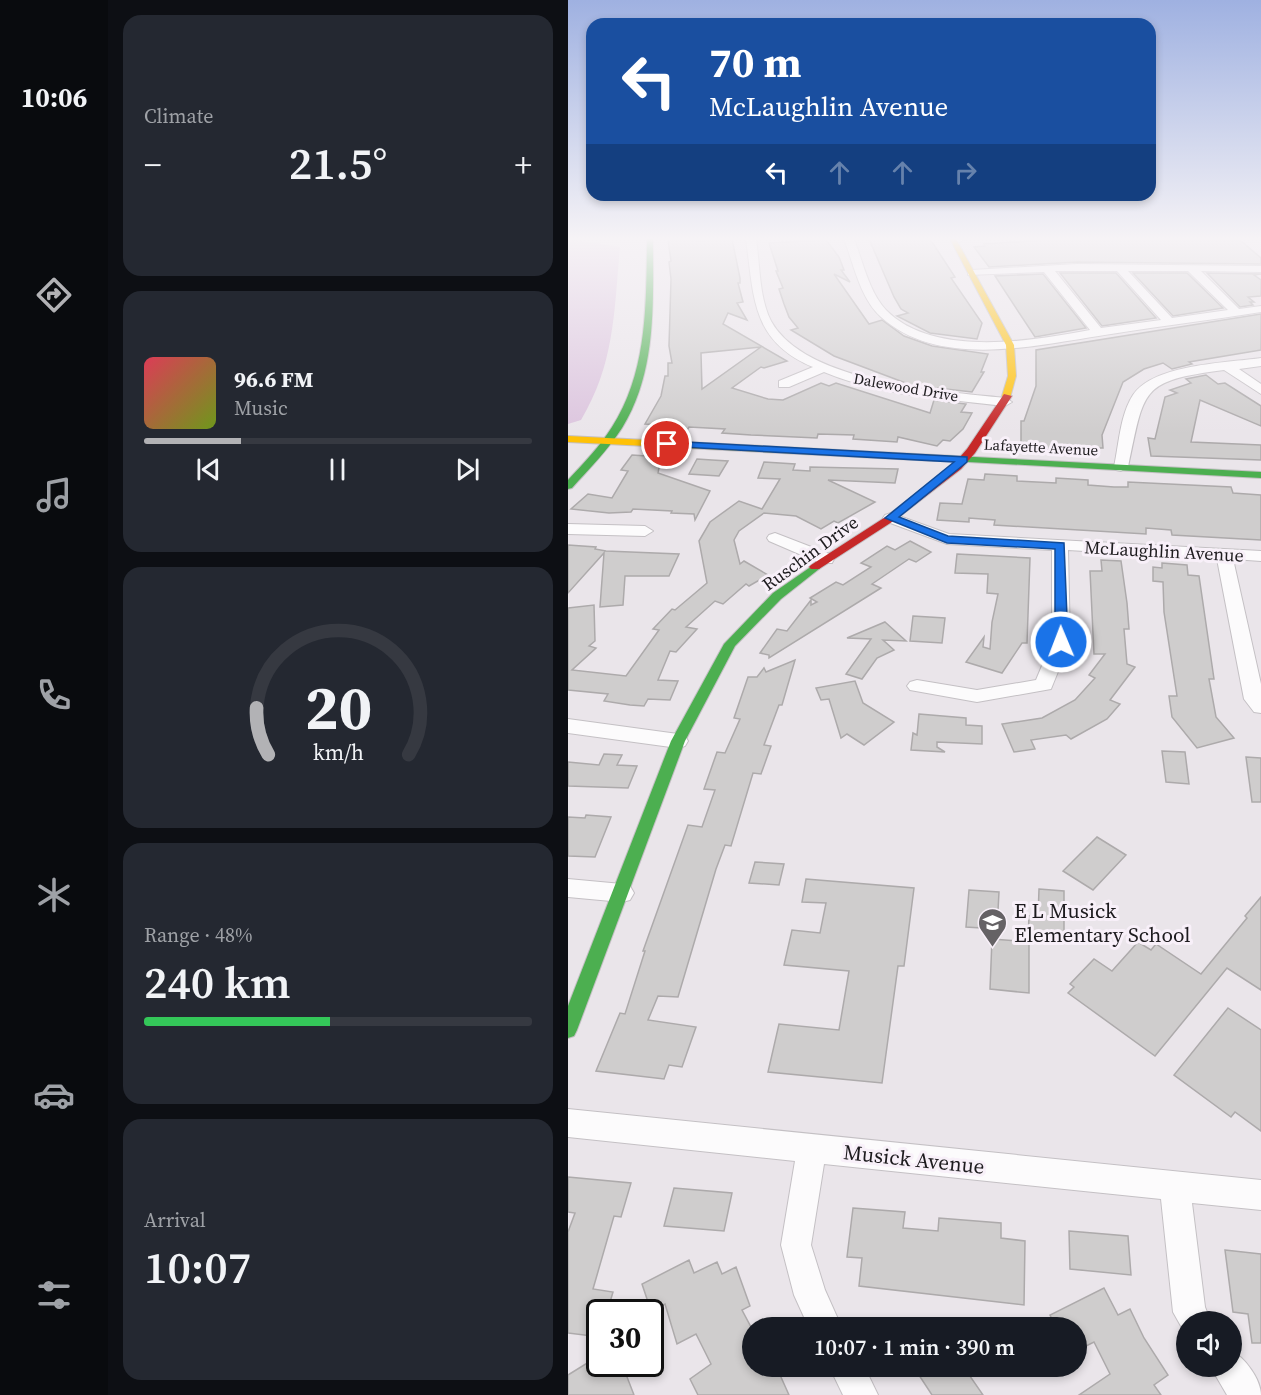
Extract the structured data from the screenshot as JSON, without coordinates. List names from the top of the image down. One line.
{"streets":{"street":["Dalewood Drive","Lafayette Avenue","McLaughlin Avenue","Ruschin Drive","Musick Avenue"]},"crossings":[["Dalewood Drive","Ruschin Drive"],["Lafayette Avenue","Ruschin Drive"],["McLaughlin Avenue","Ruschin Drive"]],"places":{"school or university":["E L Musick Elementary School"]},"page":{"tabs":"10:06","tile":["Climate",["Range · 48%","240 km"],["Arrival","10:07"]],"turn":["70 m","McLaughlin Avenue"],"heat":["−","21.5°","+"],"song":["96.6 FM","Music"],"limit":"30","trip":"10:07 · 1 min · 390 m","gauge":["20","km/h"]}}
